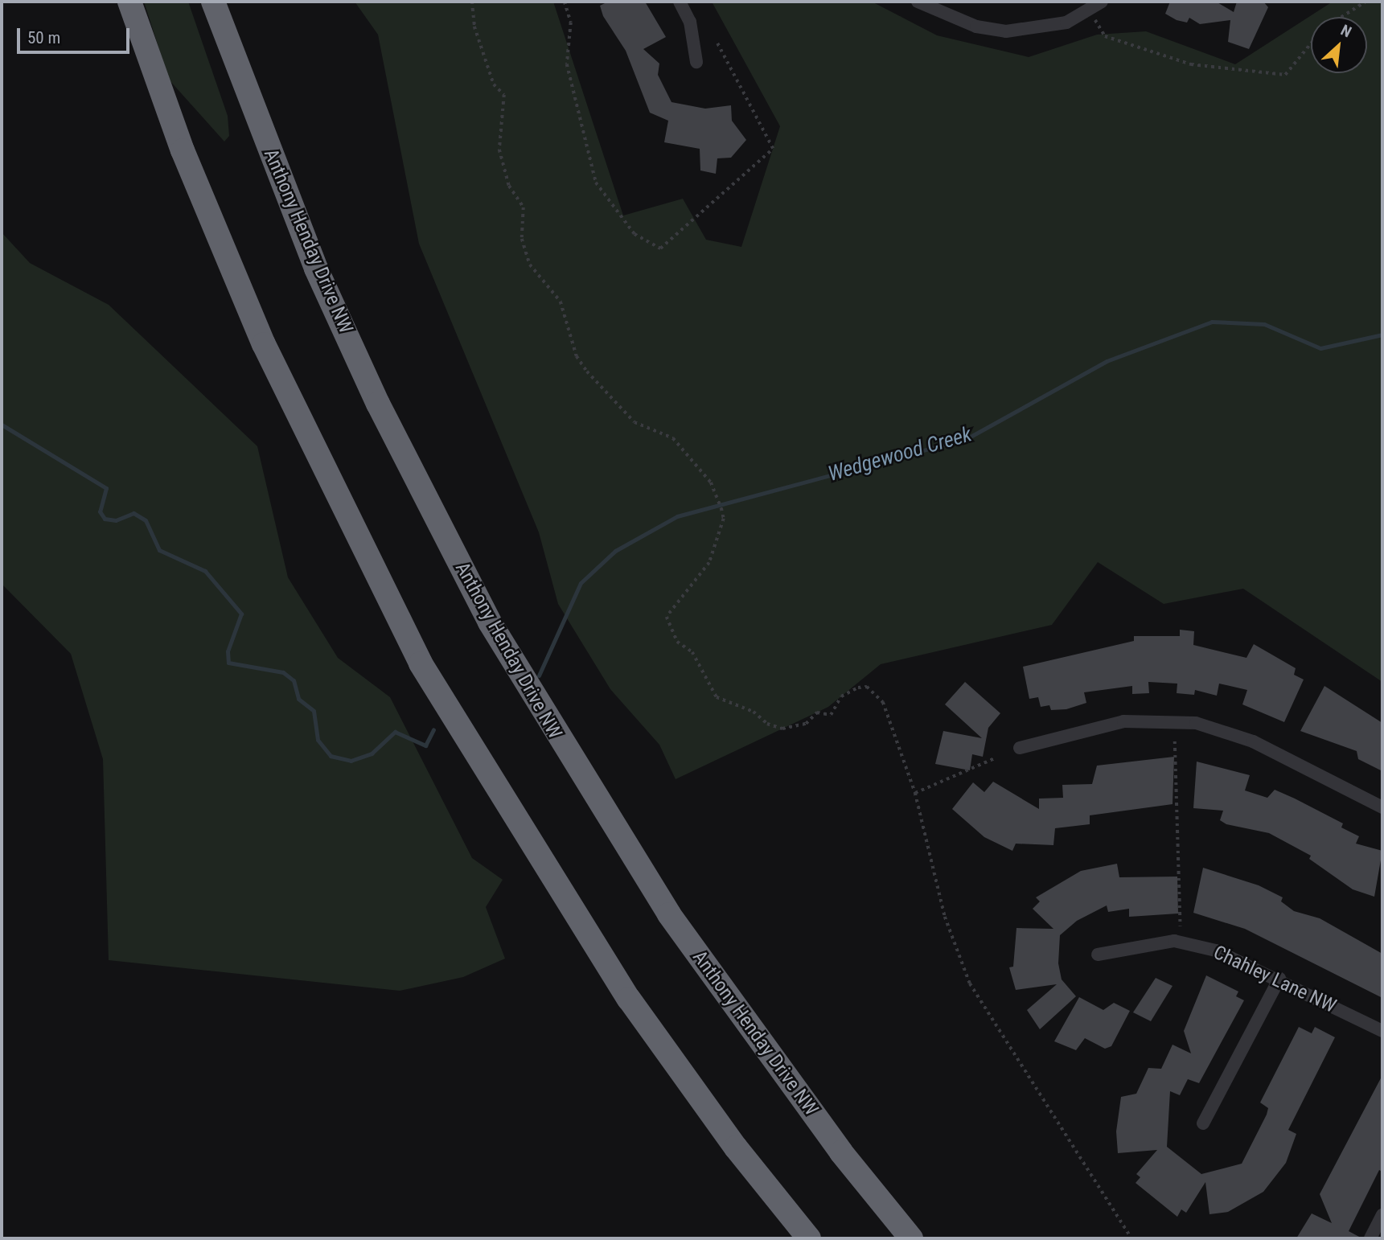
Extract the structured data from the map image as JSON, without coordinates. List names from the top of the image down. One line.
{"streets":{"highway":["Anthony Henday Drive NW"],"street":["Chahley Lane NW"]},"water":["Wedgewood Creek"],"scale_bar":"50 m","north":"top right"}
